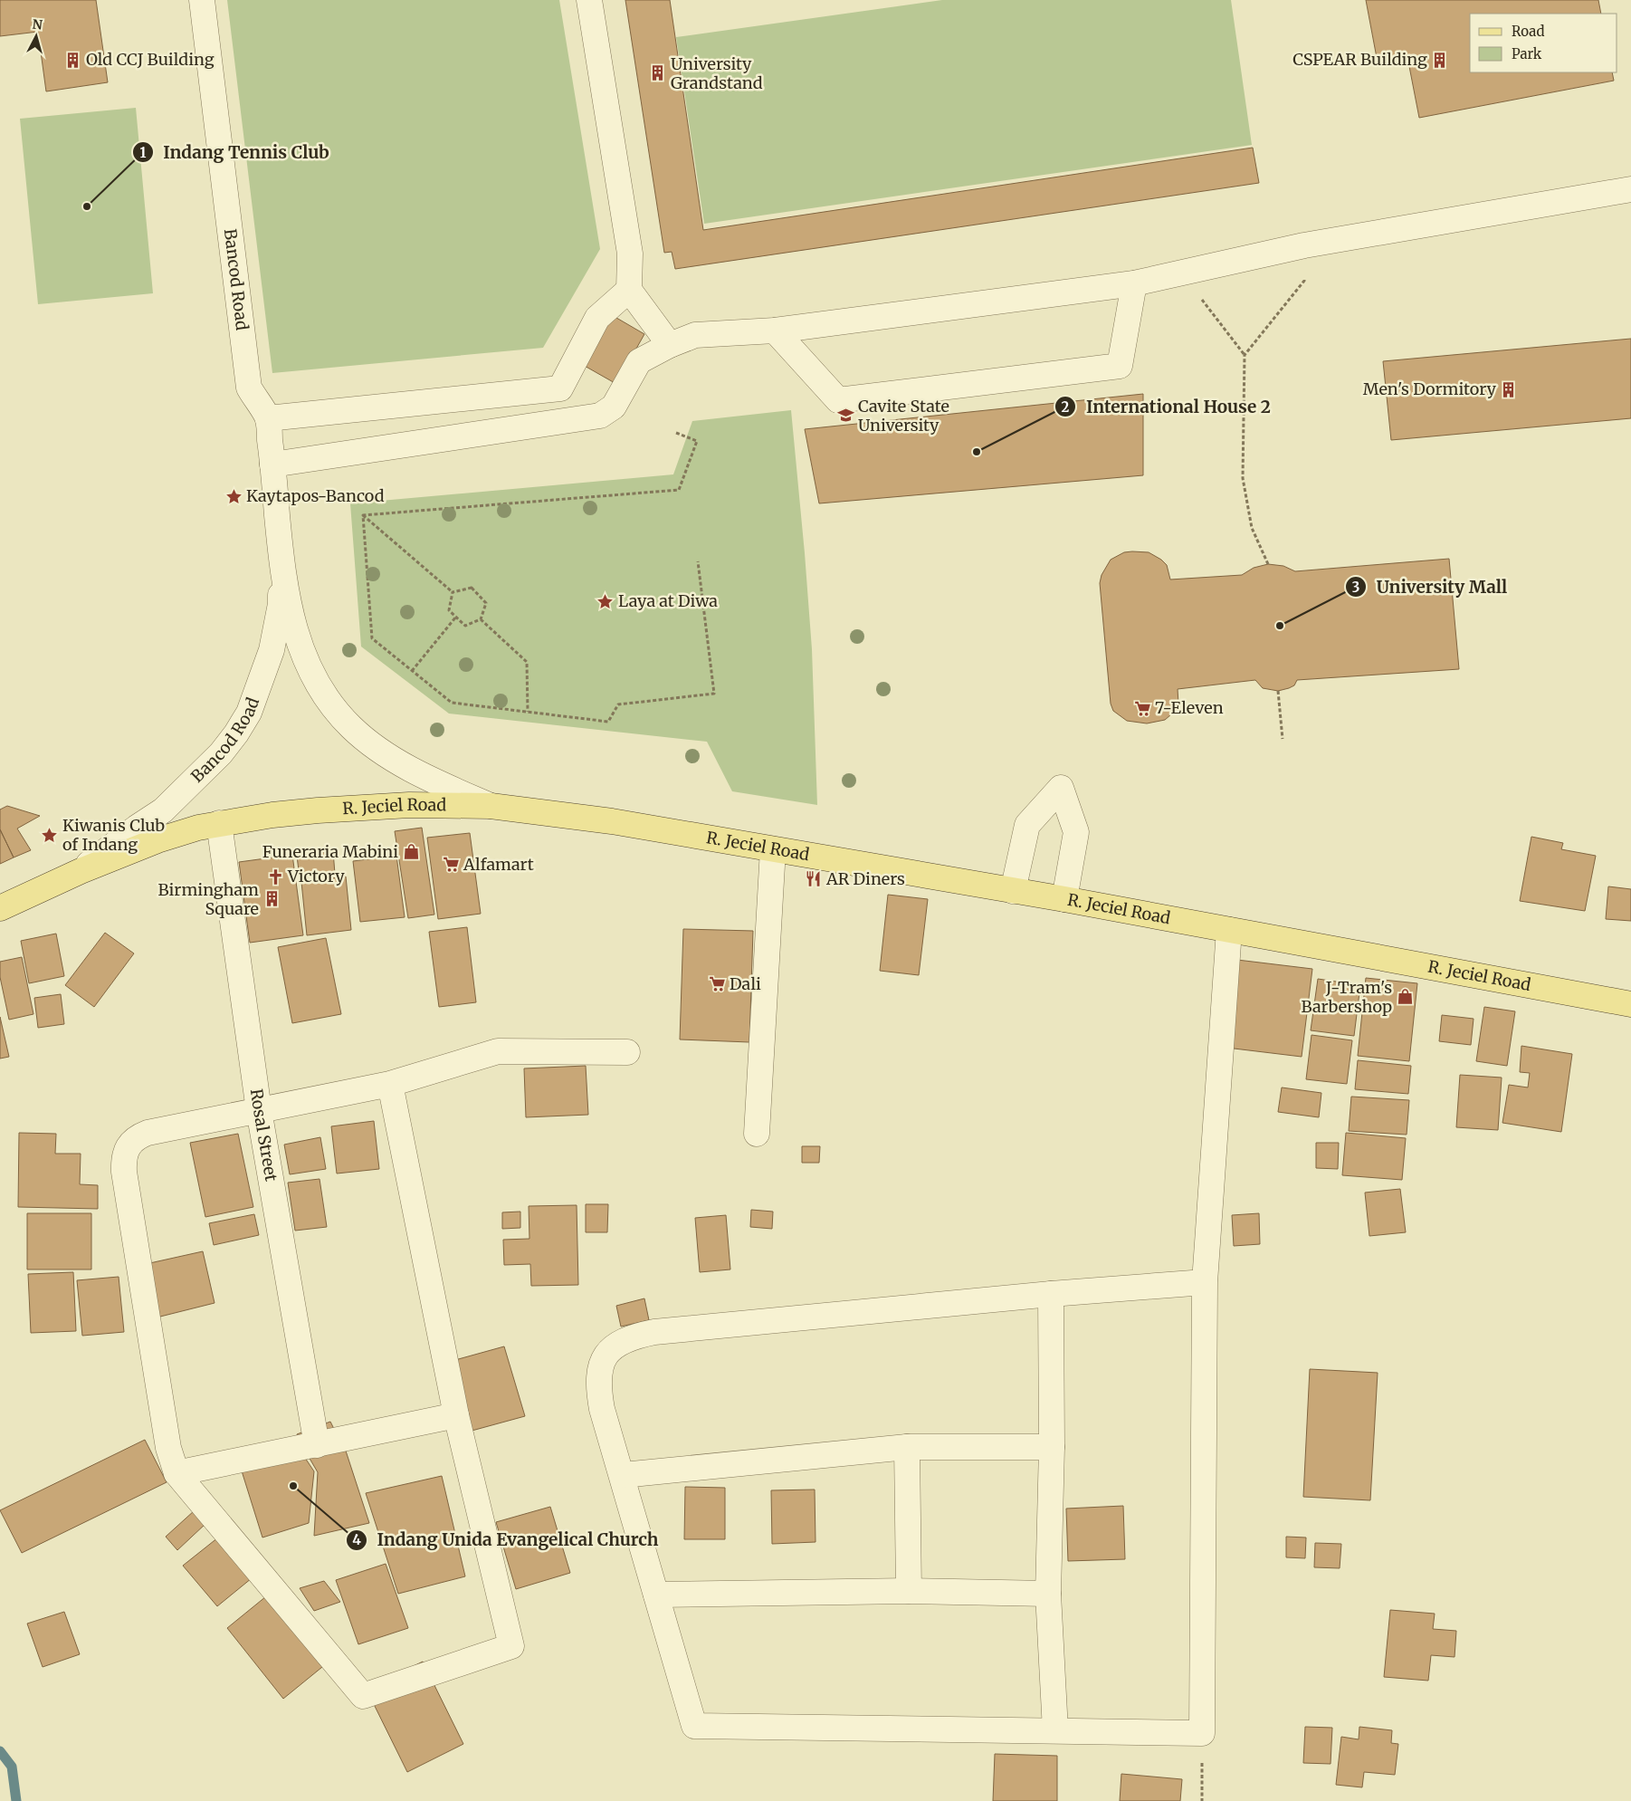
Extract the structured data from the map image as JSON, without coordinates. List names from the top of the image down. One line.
{"streets":{"main road":["R. Jeciel Road"],"street":["Bancod Road","Rosal Street"]},"crossings":[["Bancod Road","R. Jeciel Road"],["R. Jeciel Road","Rosal Street"]],"places":{"building":["Old CCJ Building","CSPEAR Building","University Grandstand","Men's Dormitory","Birmingham Square"],"other":["Indang Tennis Club","International House 2","University Mall","Indang Unida Evangelical Church"],"school or university":["Cavite State University"],"place":["Kaytapos-Bancod","Laya at Diwa","Kiwanis Club of Indang"],"supermarket":["7-Eleven","Alfamart","Dali"],"shop":["Funeraria Mabini","J-Tram's Barbershop"],"church":["Victory"],"restaurant":["AR Diners"]},"legend":["Road","Park"],"north":"top"}
